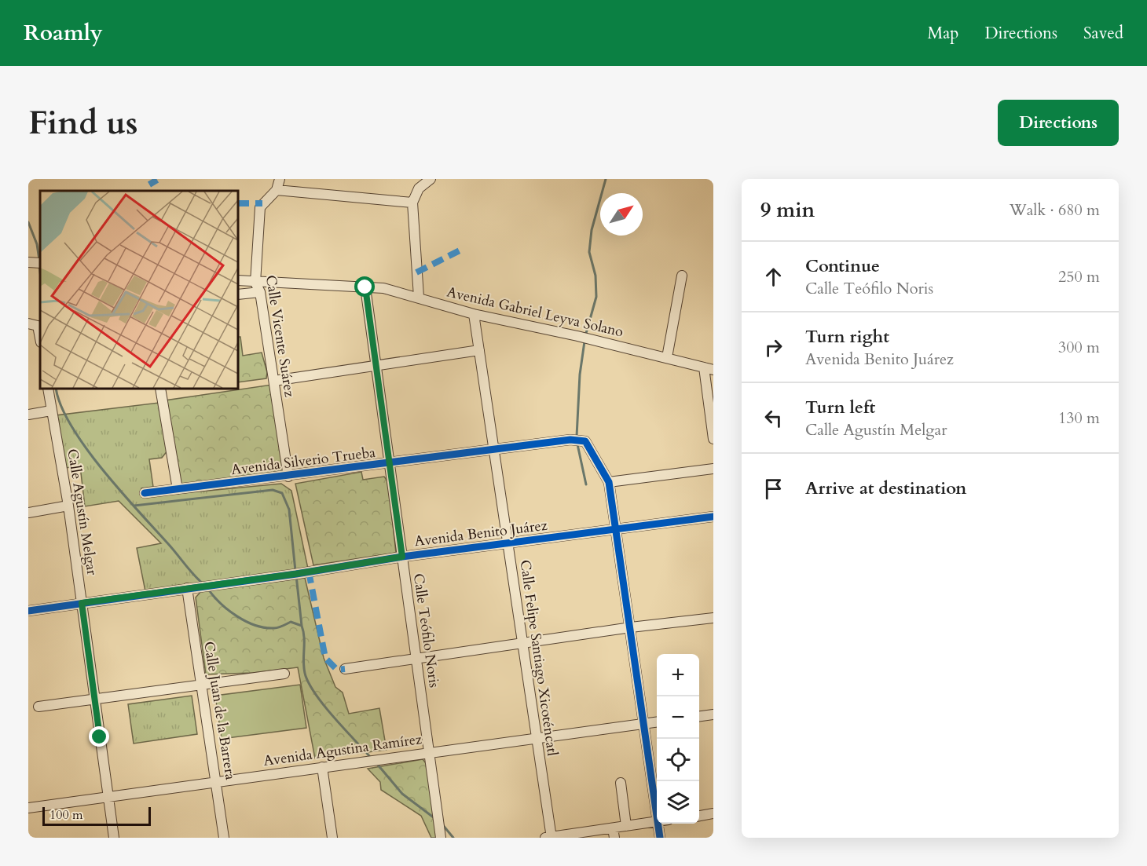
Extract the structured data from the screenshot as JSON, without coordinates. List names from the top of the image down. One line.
{"streets":{"street":["Avenida Gabriel Leyva Solano","Calle Vicente Suárez","Avenida Silverio Trueba","Calle Agustín Melgar","Avenida Benito Juárez","Calle Teófilo Noris","Calle Felipe Santiago Xicoténcatl","Calle Juan de la Barrera","Avenida Agustina Ramírez"]},"crossings":[["Avenida Gabriel Leyva Solano","Calle Vicente Suárez"],["Avenida Gabriel Leyva Solano","Calle Teófilo Noris"],["Avenida Gabriel Leyva Solano","Calle Felipe Santiago Xicoténcatl"],["Calle Vicente Suárez","Avenida Silverio Trueba"],["Avenida Silverio Trueba","Calle Teófilo Noris"],["Avenida Silverio Trueba","Calle Felipe Santiago Xicoténcatl"],["Calle Agustín Melgar","Avenida Benito Juárez"],["Calle Agustín Melgar","Avenida Agustina Ramírez"],["Avenida Benito Juárez","Calle Teófilo Noris"],["Avenida Benito Juárez","Calle Felipe Santiago Xicoténcatl"],["Avenida Benito Juárez","Calle Juan de la Barrera"],["Calle Teófilo Noris","Avenida Agustina Ramírez"],["Calle Felipe Santiago Xicoténcatl","Avenida Agustina Ramírez"],["Calle Juan de la Barrera","Avenida Agustina Ramírez"]],"scale_bar":"100 m","north":"top right","page":{"header":"Roamly","nav":["Map","Directions","Saved"],"buttons":"Directions","title":"Find us","heading":["9 min","Walk · 680 m"],"list":[["Continue","Calle Teófilo Noris","250 m"],["Turn right","Avenida Benito Juárez","300 m"],["Turn left","Calle Agustín Melgar","130 m"],"Arrive at destination"],"map_buttons":["+","−"],"scale":"100 m"}}
